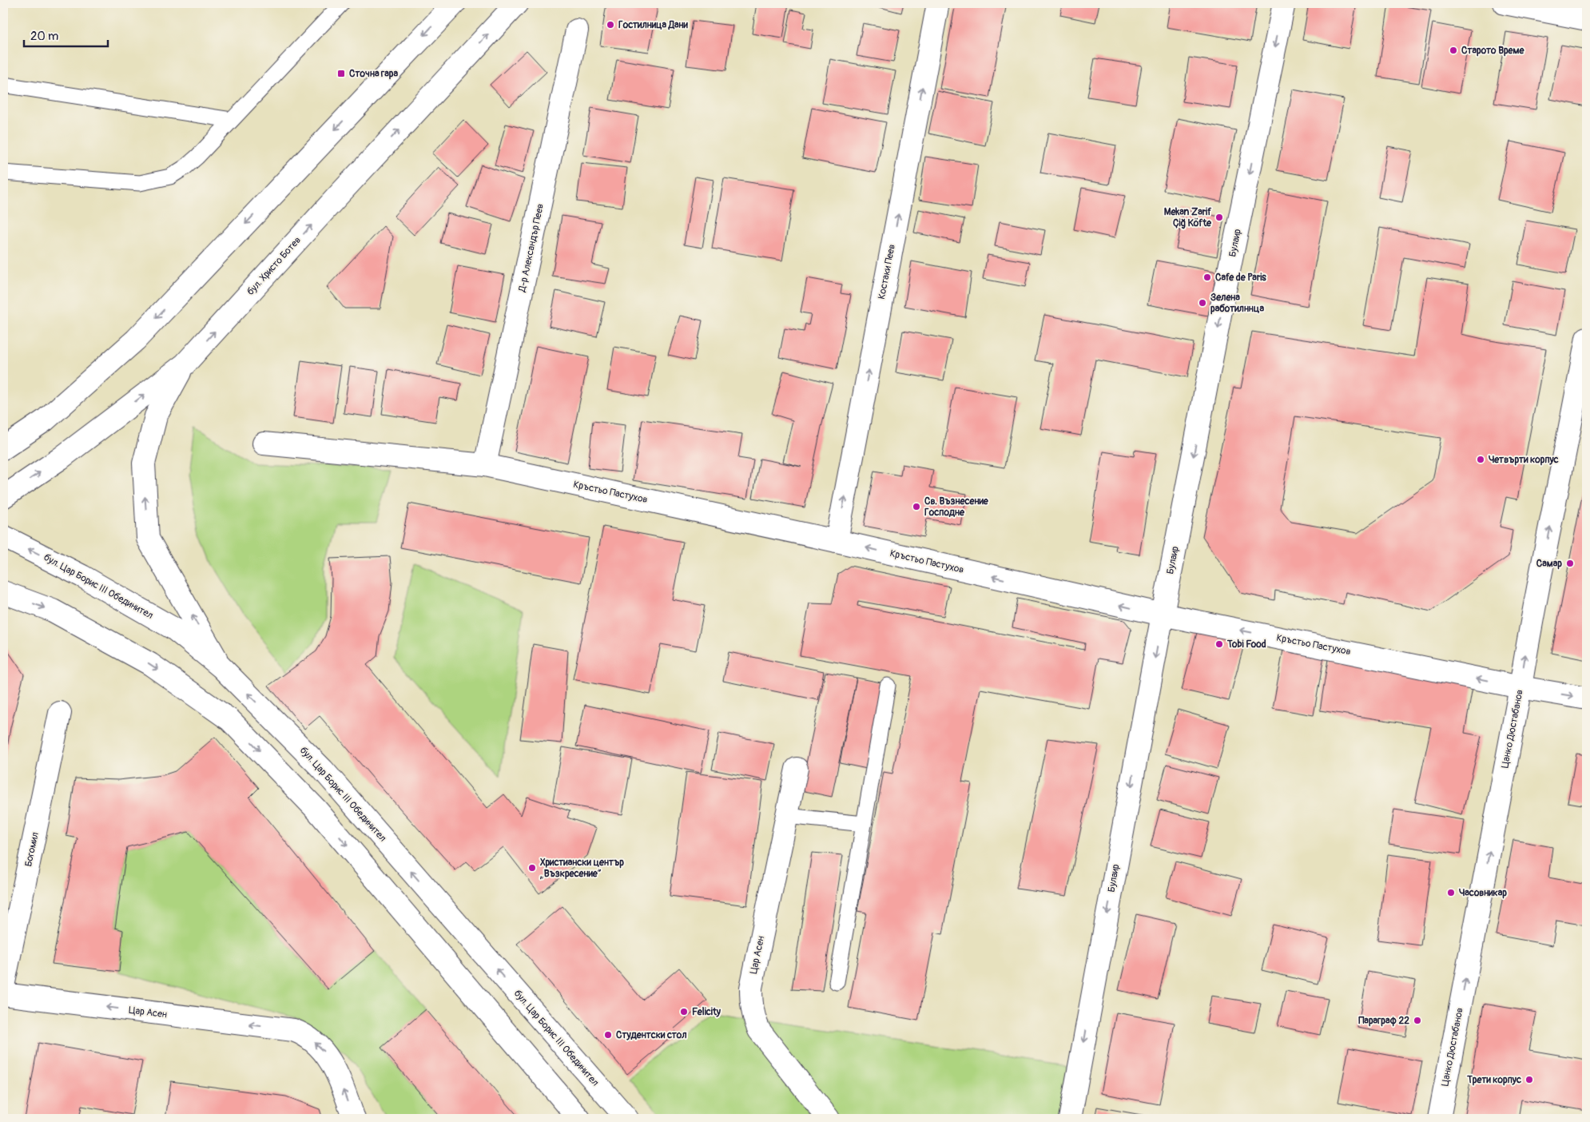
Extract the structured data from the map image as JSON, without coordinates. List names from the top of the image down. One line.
{"streets":{"street":["Булаир","Д-р Александър Пеев","бул. Христо Ботев","Костаки Пеев","Кръстьо Пастухов","бул. Цар Борис III Обединител","Цанко Дюстабанов","Богомил","Цар Асен"]},"crossings":[["Булаир","Кръстьо Пастухов"],["Д-р Александър Пеев","Кръстьо Пастухов"],["Костаки Пеев","Кръстьо Пастухов"],["Кръстьо Пастухов","Цанко Дюстабанов"]],"one_way":["Булаир","Костаки Пеев","Кръстьо Пастухов","Цанко Дюстабанов"],"places":{"other":["Гостилница Дани","Старото Време","Mekan Zarif Çiğ Köfte","Cafe de Paris","Зелена работилннца","Четвърти корпус","Св. Възнесение Господне","Самар","Tobi Food","Христиански център „Възкресение“","Часовникар","Felicity","Параграф 22","Студентски стол","Трети корпус"],"transit":["Сточна гара"]},"scale_bar":"20 m"}
